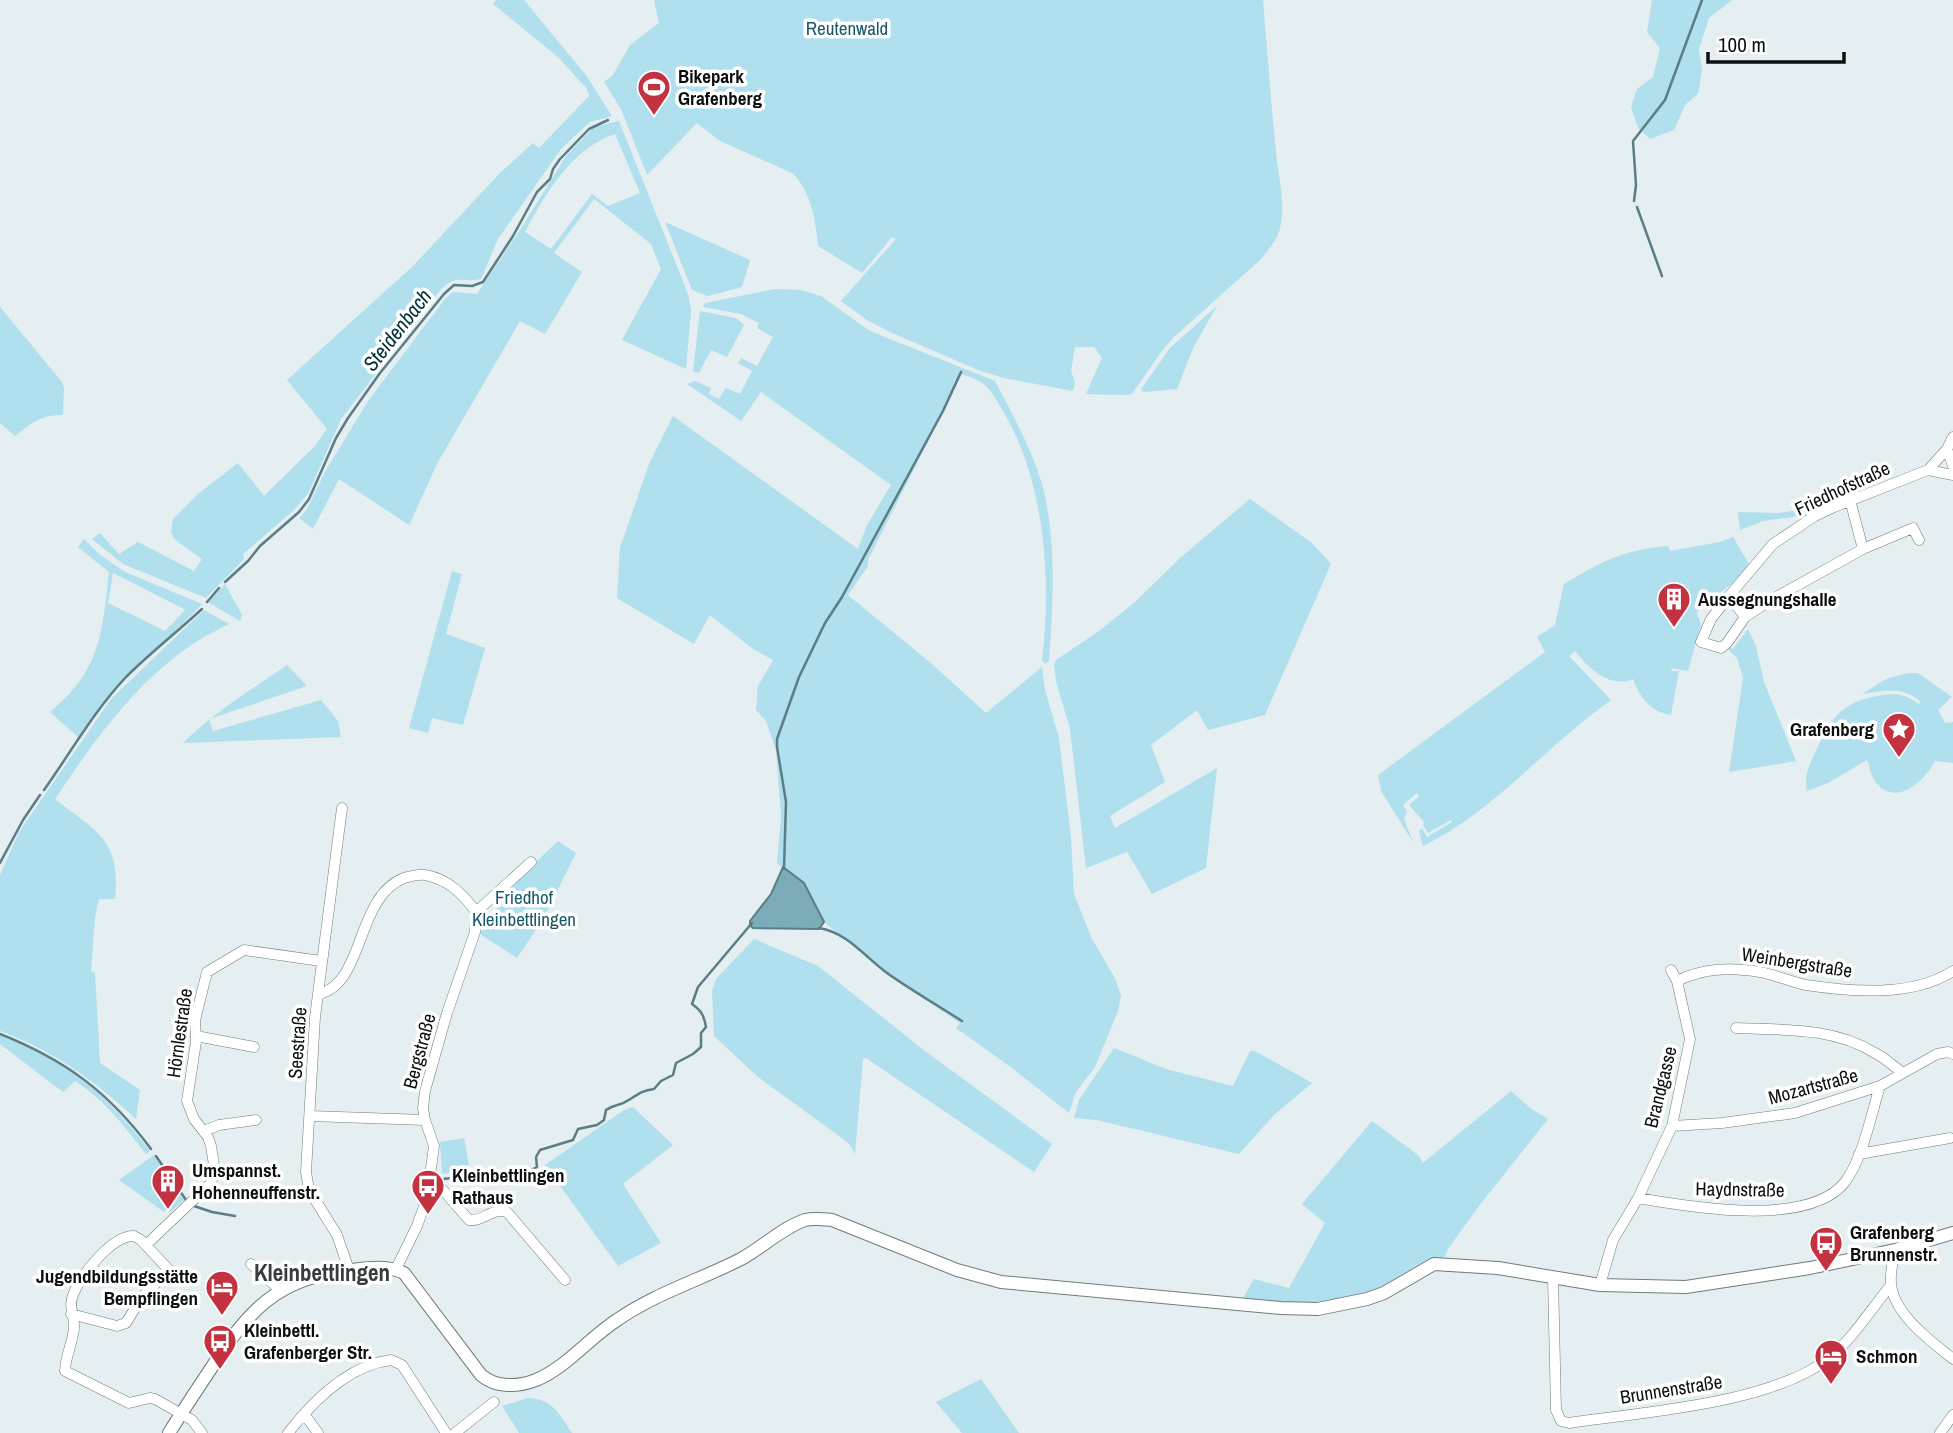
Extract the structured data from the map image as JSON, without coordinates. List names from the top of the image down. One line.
{"streets":{"street":["Friedhofstraße","Weinbergstraße","Hörnlestraße","Seestraße","Bergstraße","Mozartstraße","Brandgasse","Haydnstraße","Brunnenstraße"]},"crossings":[["Weinbergstraße","Brandgasse"],["Hörnlestraße","Seestraße"],["Mozartstraße","Brandgasse"],["Mozartstraße","Haydnstraße"],["Brandgasse","Haydnstraße"]],"districts":["Kleinbettlingen"],"water":["Steidenbach"],"parks":["Reutenwald","Friedhof Kleinbettlingen"],"places":{"sports":["Bikepark Grafenberg"],"building":["Aussegnungshalle","Umspannst. Hohenneuffenstr."],"place":["Grafenberg"],"bus stop":["Kleinbettlingen Rathaus","Grafenberg Brunnenstr.","Kleinbettl. Grafenberger Str."],"hotel":["Jugendbildungsstätte Bempflingen","Schmon"]},"scale_bar":"100 m"}
